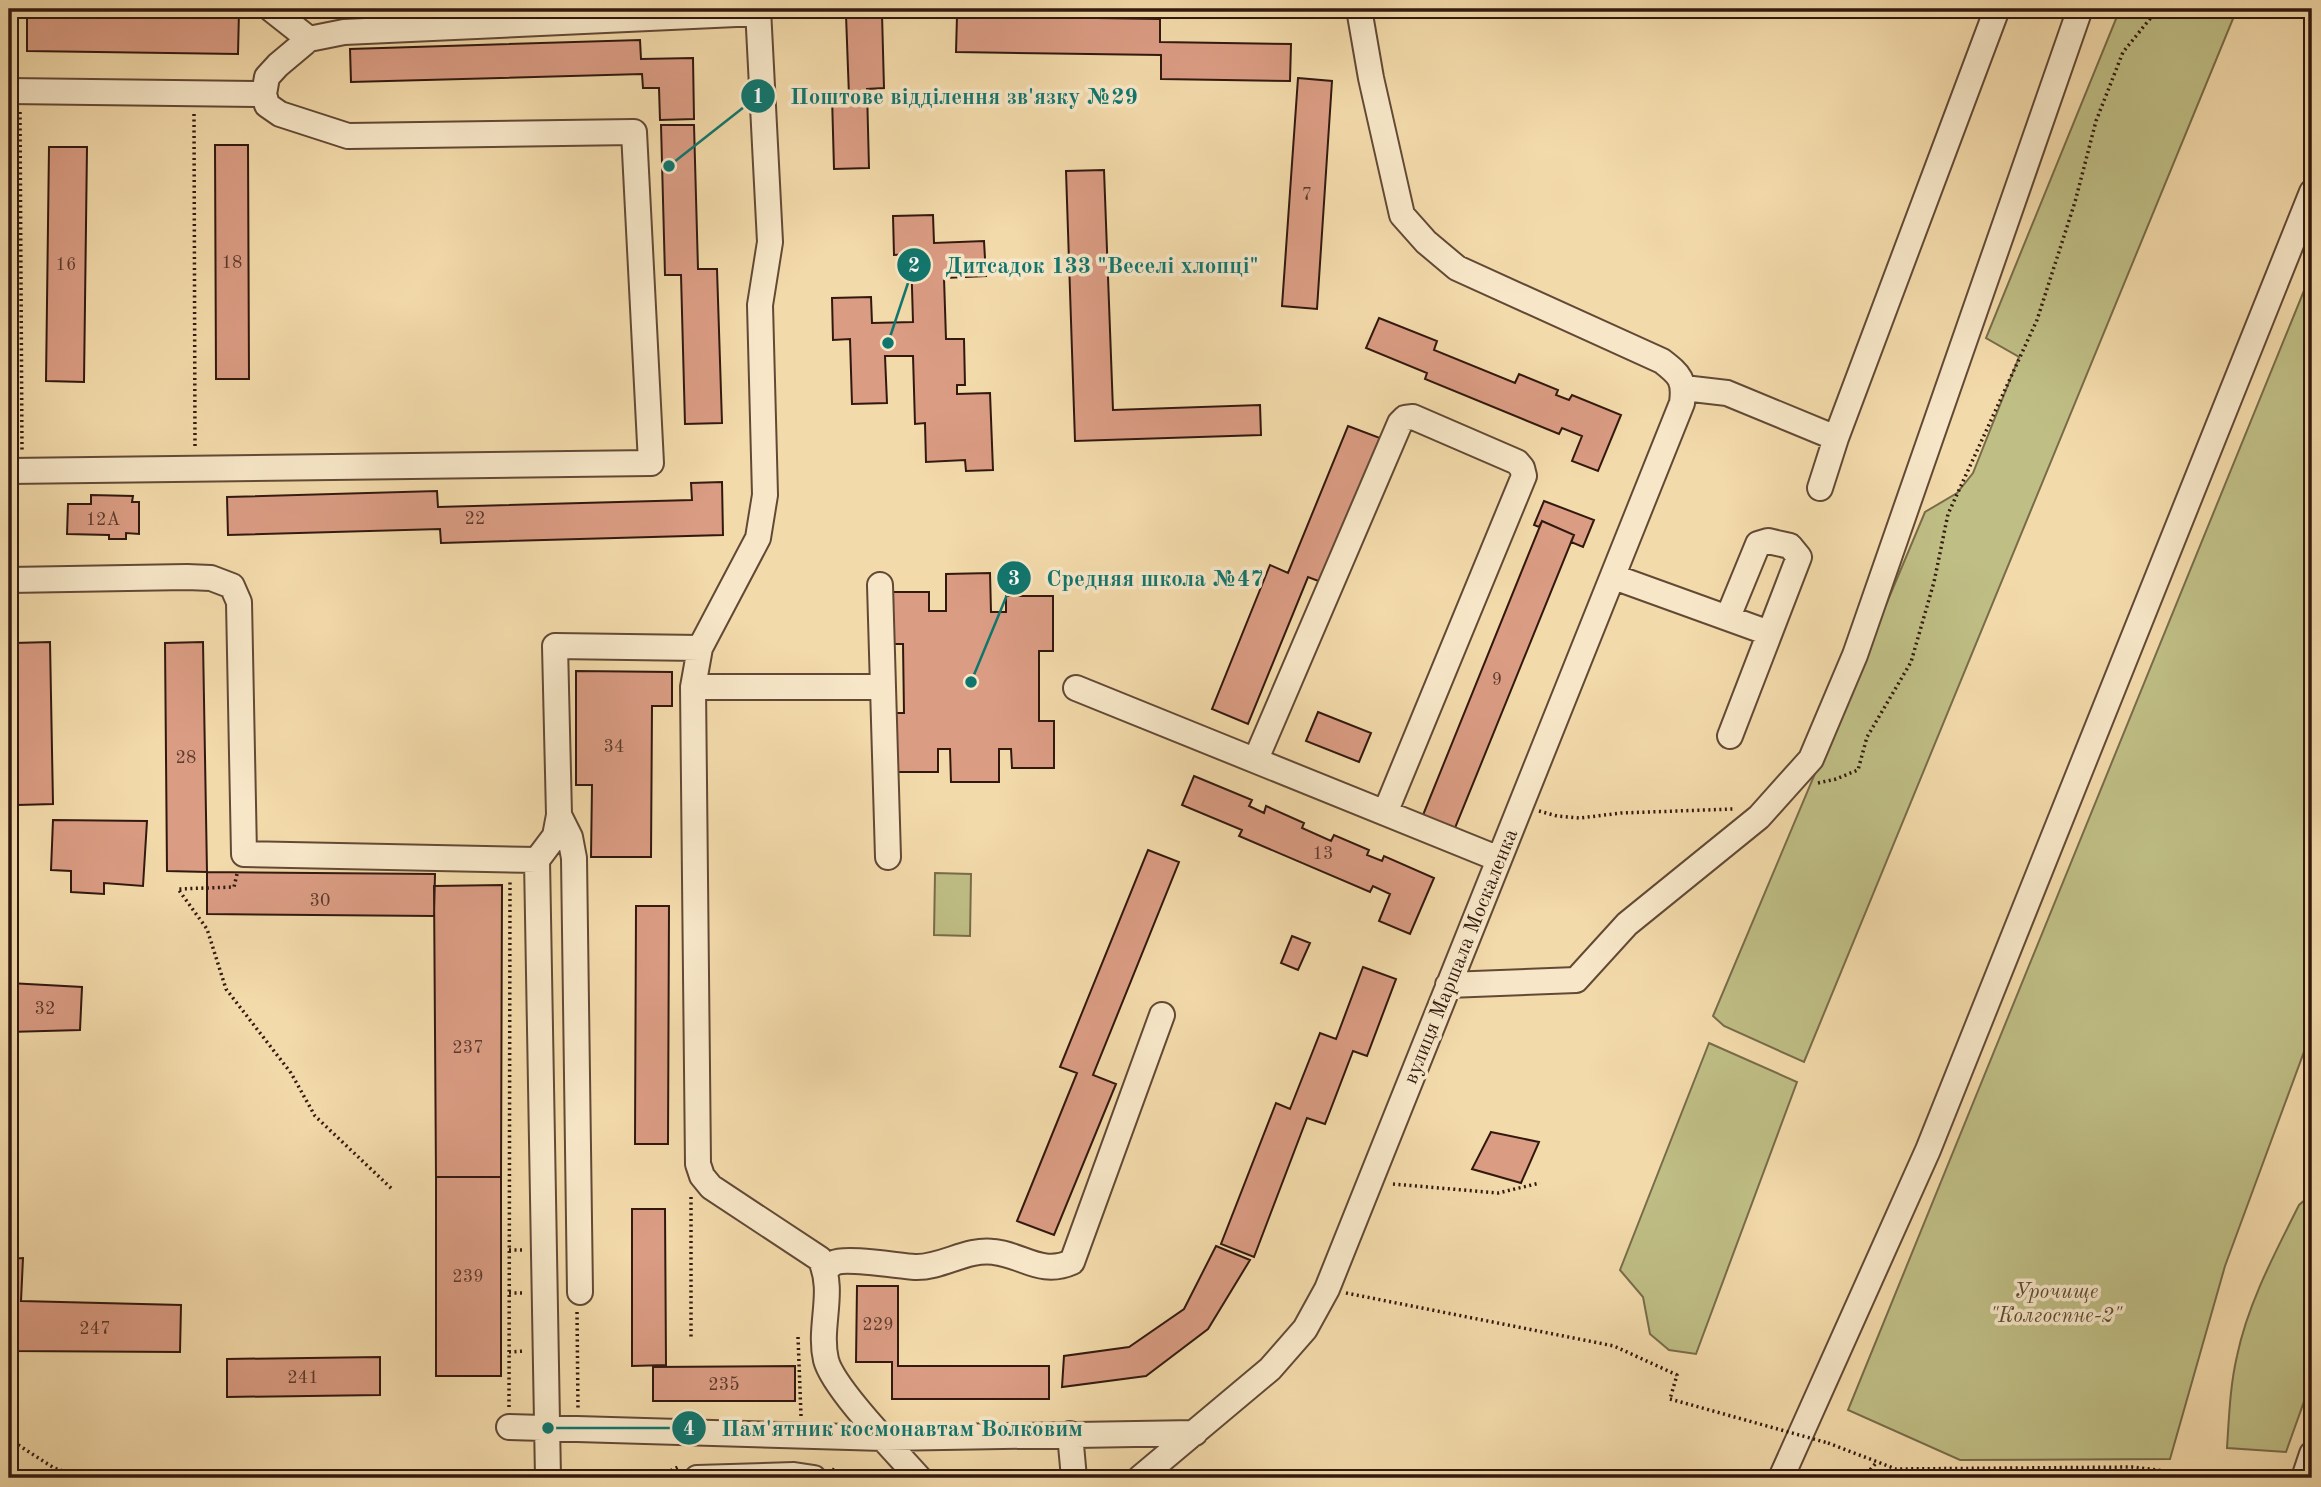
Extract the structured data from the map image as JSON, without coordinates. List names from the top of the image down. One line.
{"streets":{"street":["вулиця Маршала Москаленка"]},"parks":["Урочище \"Колгоспне-2\""],"places":["Поштове відділення зв'язку №29","Дитсадок 133 \"Веселі хлопці\"","Средняя школа №47","Пам'ятник космонавтам Волковим"],"house_numbers":["7","18","16","22","12А","9","34","28","13","30","32","237","239","229","247","241","235"]}
